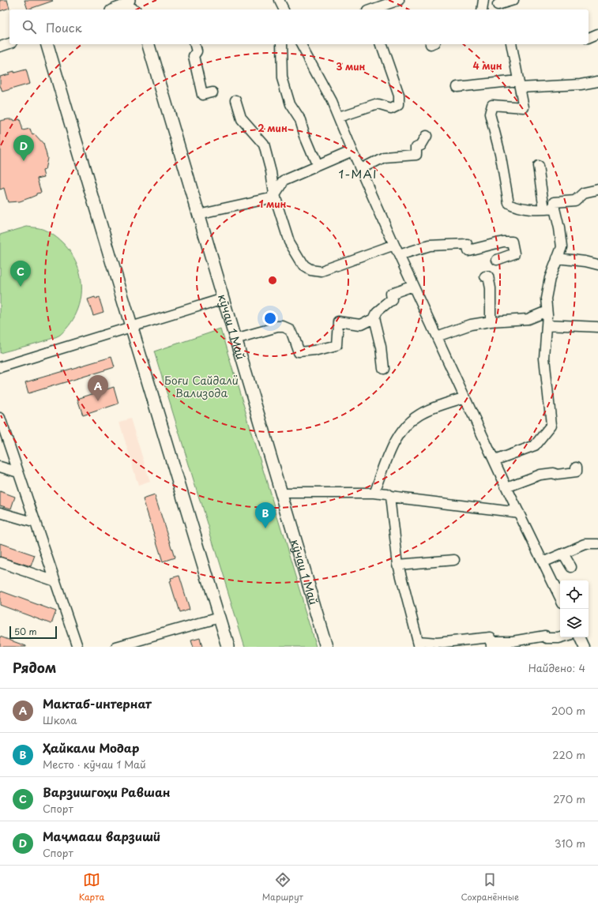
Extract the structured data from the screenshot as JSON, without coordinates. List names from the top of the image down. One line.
{"streets":{"main road":["кӯчаи 1 Май"]},"districts":["1-MAI"],"parks":["Боғи Сайдалӣ Вализода"],"scale_bar":"50 m","page":{"search":"Поиск","pins":["D","C","A","B"],"scale":"50 m","heading":["Рядом","Найдено: 4"],"list":[{"mark":"A","name":"Мактаб-интернат","note":"Школа","value":"200 m"},{"mark":"B","name":"Ҳайкали Модар","note":"Место · кӯчаи 1 Май","value":"220 m"},{"mark":"C","name":"Варзишгоҳи Равшан","note":"Спорт","value":"270 m"},{"mark":"D","name":"Маҷмааи варзишӣ","note":"Спорт","value":"310 m"}],"nav":["Карта","Маршрут","Сохранённые"]},"rings":["4 мин","3 мин","2 мин","1 мин"]}
